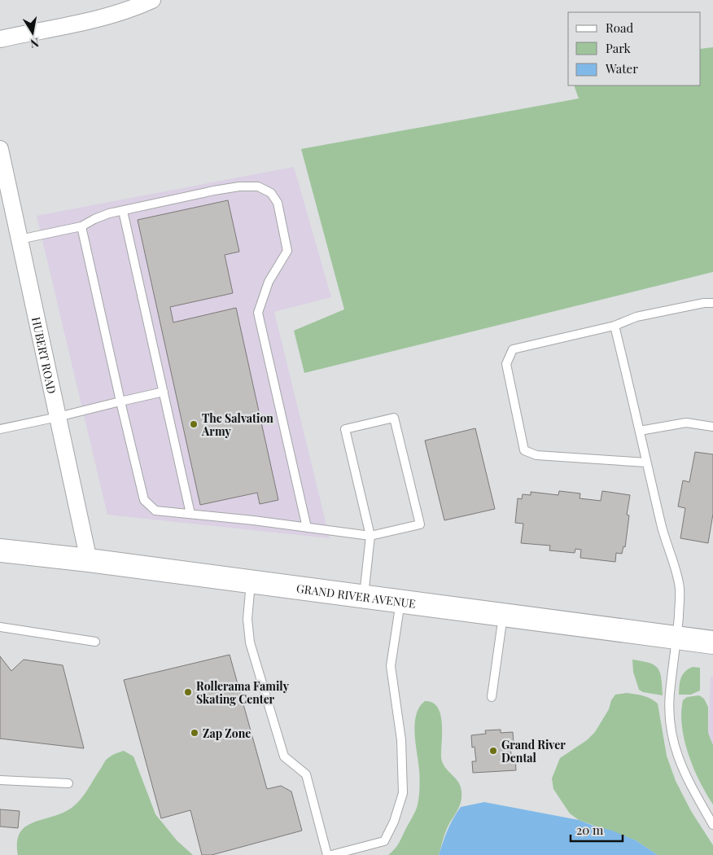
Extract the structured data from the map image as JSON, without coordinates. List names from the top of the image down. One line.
{"streets":{"main road":["GRAND RIVER AVENUE"],"street":["HUBERT ROAD"]},"crossings":[["HUBERT ROAD","GRAND RIVER AVENUE"]],"places":["The Salvation Army","Rollerama Family Skating Center","Zap Zone","Grand River Dental"],"legend":["Road","Park","Water"],"scale_bar":"20 m","north":"bottom"}
